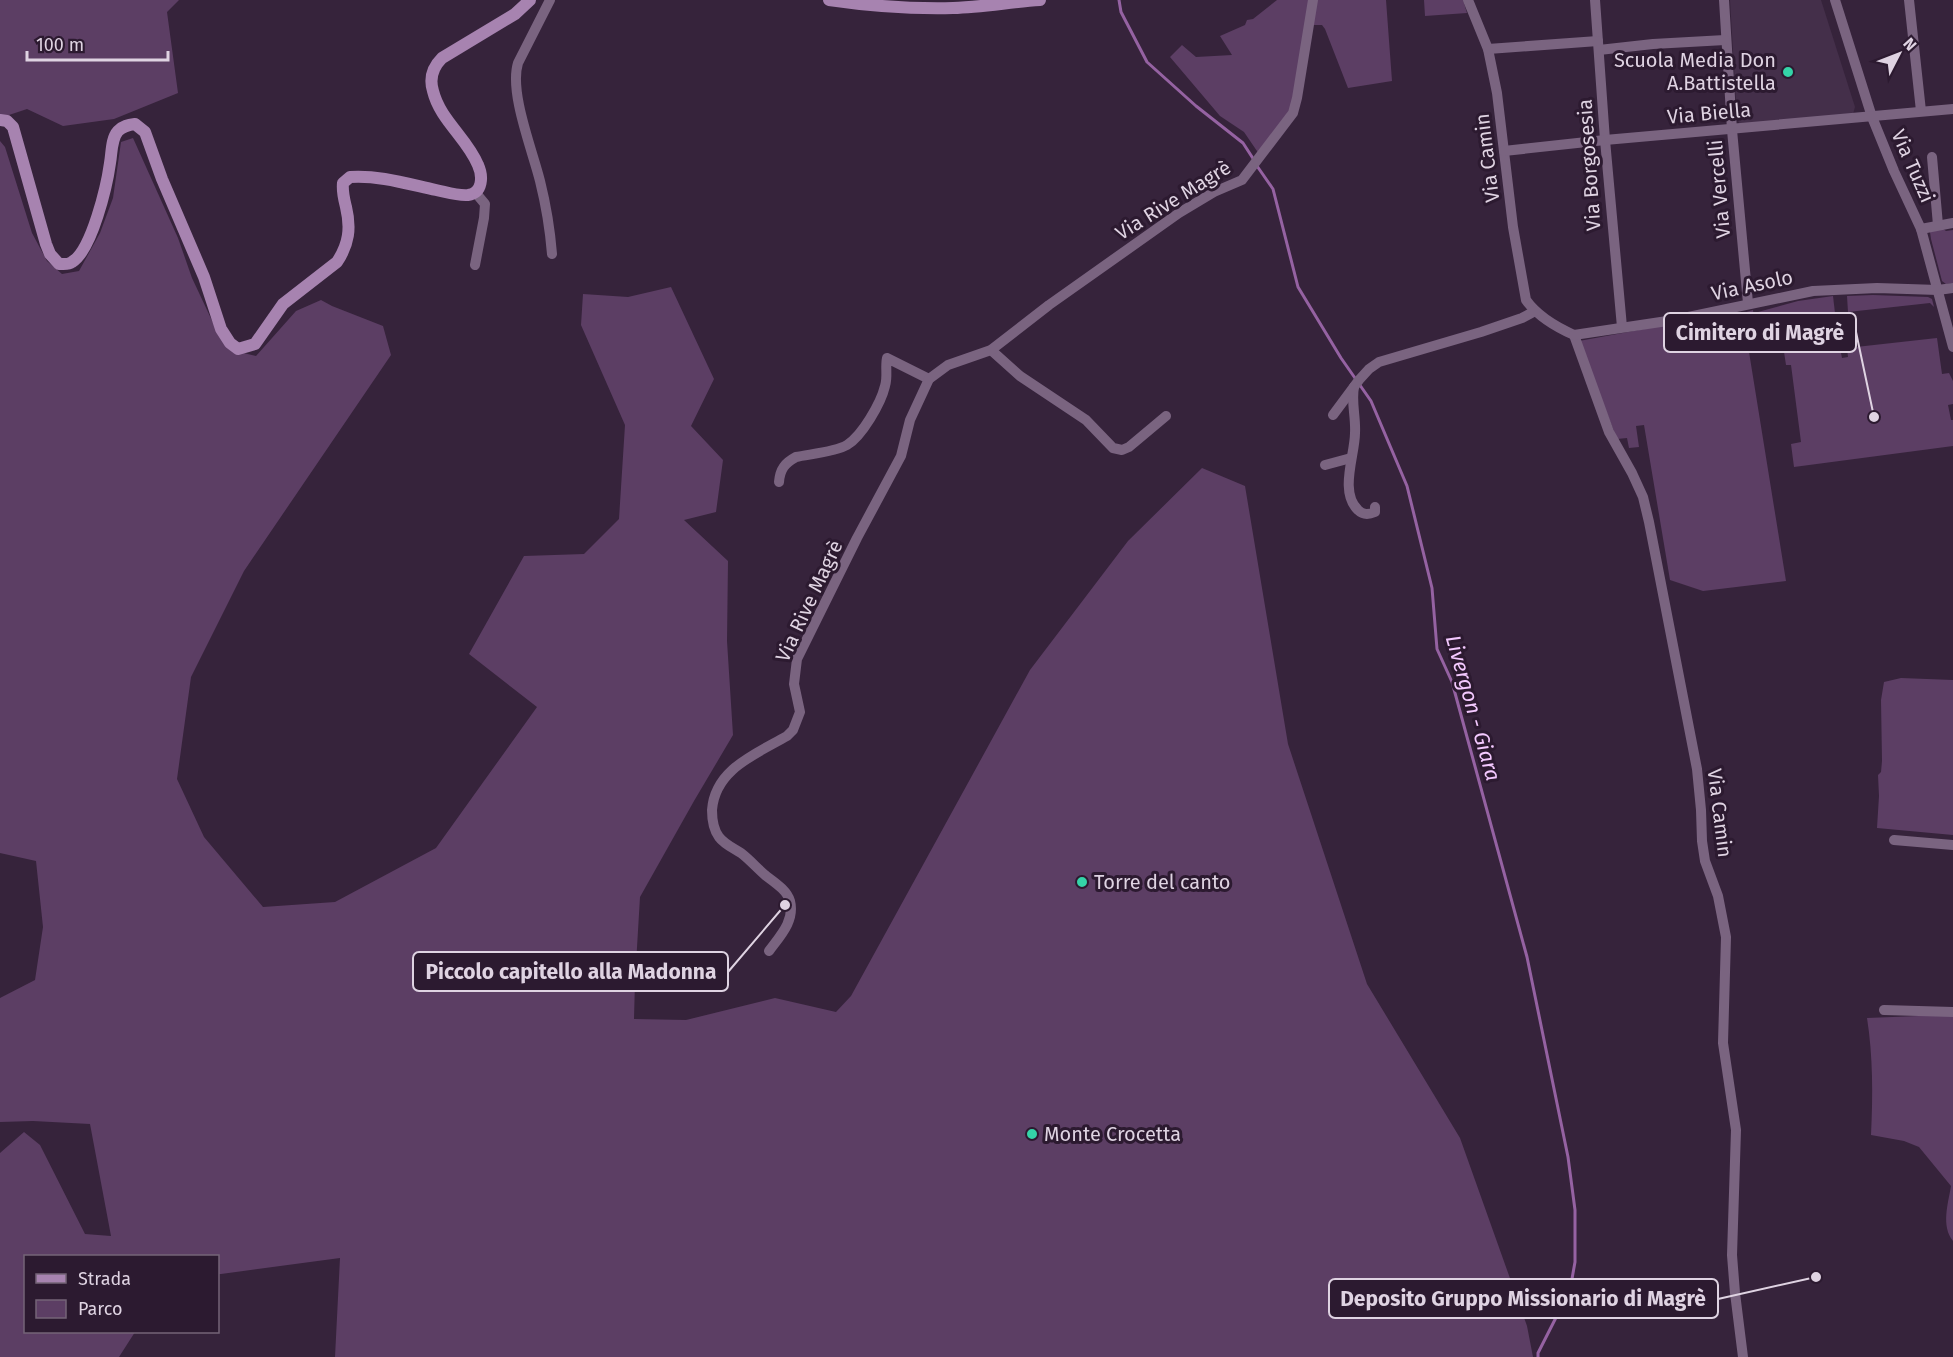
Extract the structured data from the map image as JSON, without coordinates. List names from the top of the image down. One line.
{"streets":{"street":["Via Biella","Via Camin","Via Borgosesia","Via Tuzzi","Via Vercelli","Via Rive Magrè","Via Asolo"]},"crossings":[["Via Biella","Via Camin"],["Via Biella","Via Borgosesia"],["Via Biella","Via Tuzzi"],["Via Biella","Via Vercelli"],["Via Camin","Via Asolo"],["Via Borgosesia","Via Asolo"],["Via Tuzzi","Via Asolo"],["Via Vercelli","Via Asolo"]],"water":["Livergon - Giara"],"places":["Scuola Media Don A.Battistella","Cimitero di Magrè","Torre del canto","Piccolo capitello alla Madonna","Monte Crocetta","Deposito Gruppo Missionario di Magrè"],"legend":["Strada","Parco"],"scale_bar":"100 m","north":"top right"}
